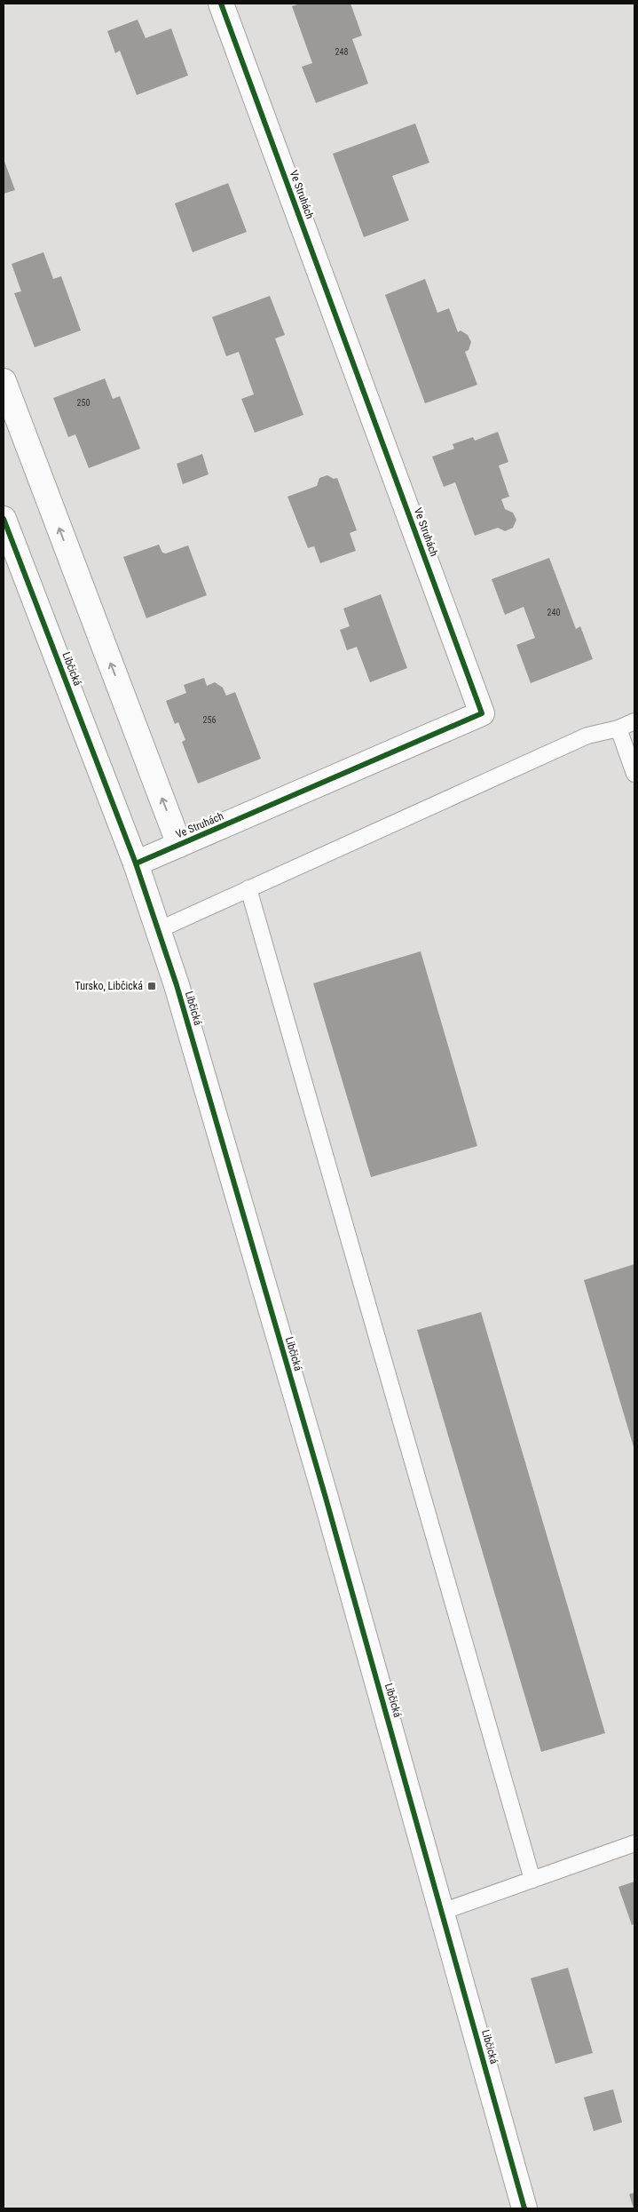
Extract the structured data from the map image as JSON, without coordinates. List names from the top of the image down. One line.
{"streets":{"street":["Ve Struhách","Libčická"]},"crossings":[["Ve Struhách","Libčická"]],"places":{"transit":["Tursko, Libčická"]},"house_numbers":["248","250","240","256"]}
